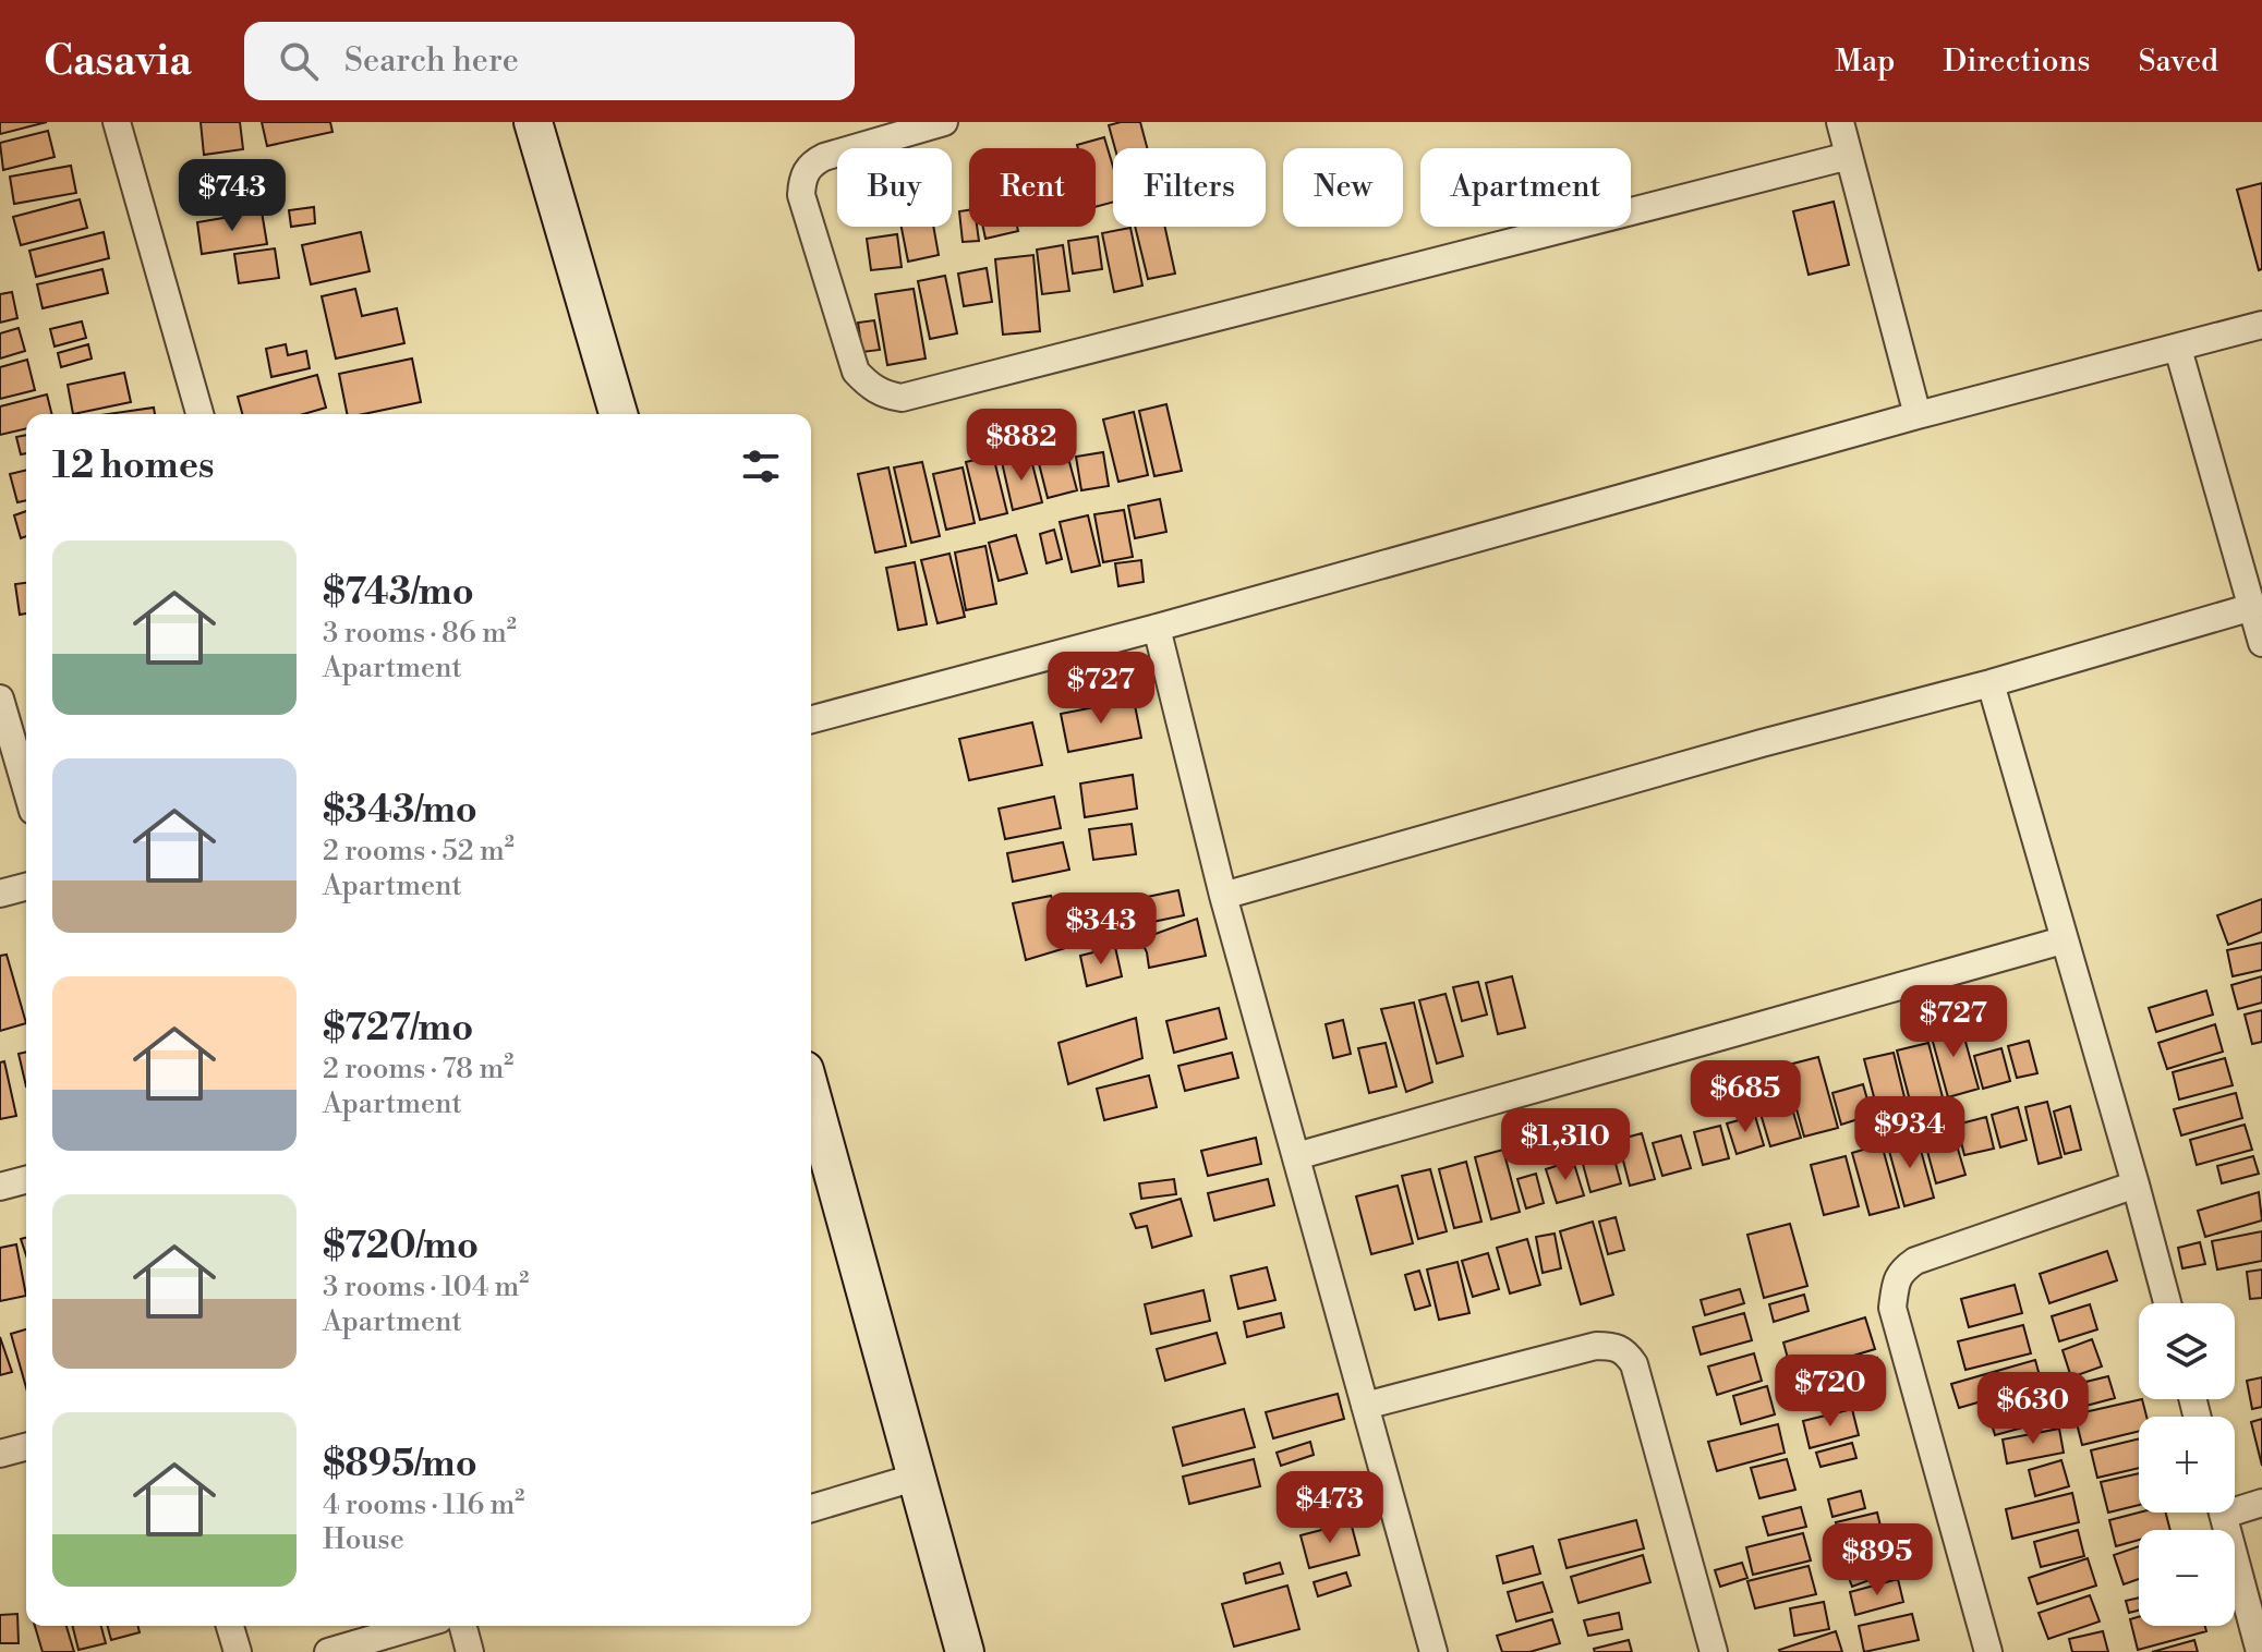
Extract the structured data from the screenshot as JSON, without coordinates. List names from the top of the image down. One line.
{"page":{"header":"Casavia","search":"Search here","nav":["Map","Directions","Saved"],"chip":["Buy","Rent","Filters","New","Apartment"],"price":["$743","$882","$727","$343","$727","$685","$934","$1,310","$720","$630","$473","$895"],"heading":"12 homes","list":[{"name":"$743/mo","note":"3 rooms · 86 m² · Apartment"},{"name":"$343/mo","note":"2 rooms · 52 m² · Apartment"},{"name":"$727/mo","note":"2 rooms · 78 m² · Apartment"},{"name":"$720/mo","note":"3 rooms · 104 m² · Apartment"},{"name":"$895/mo","note":"4 rooms · 116 m² · House"}],"map_buttons":["+","−"]}}
